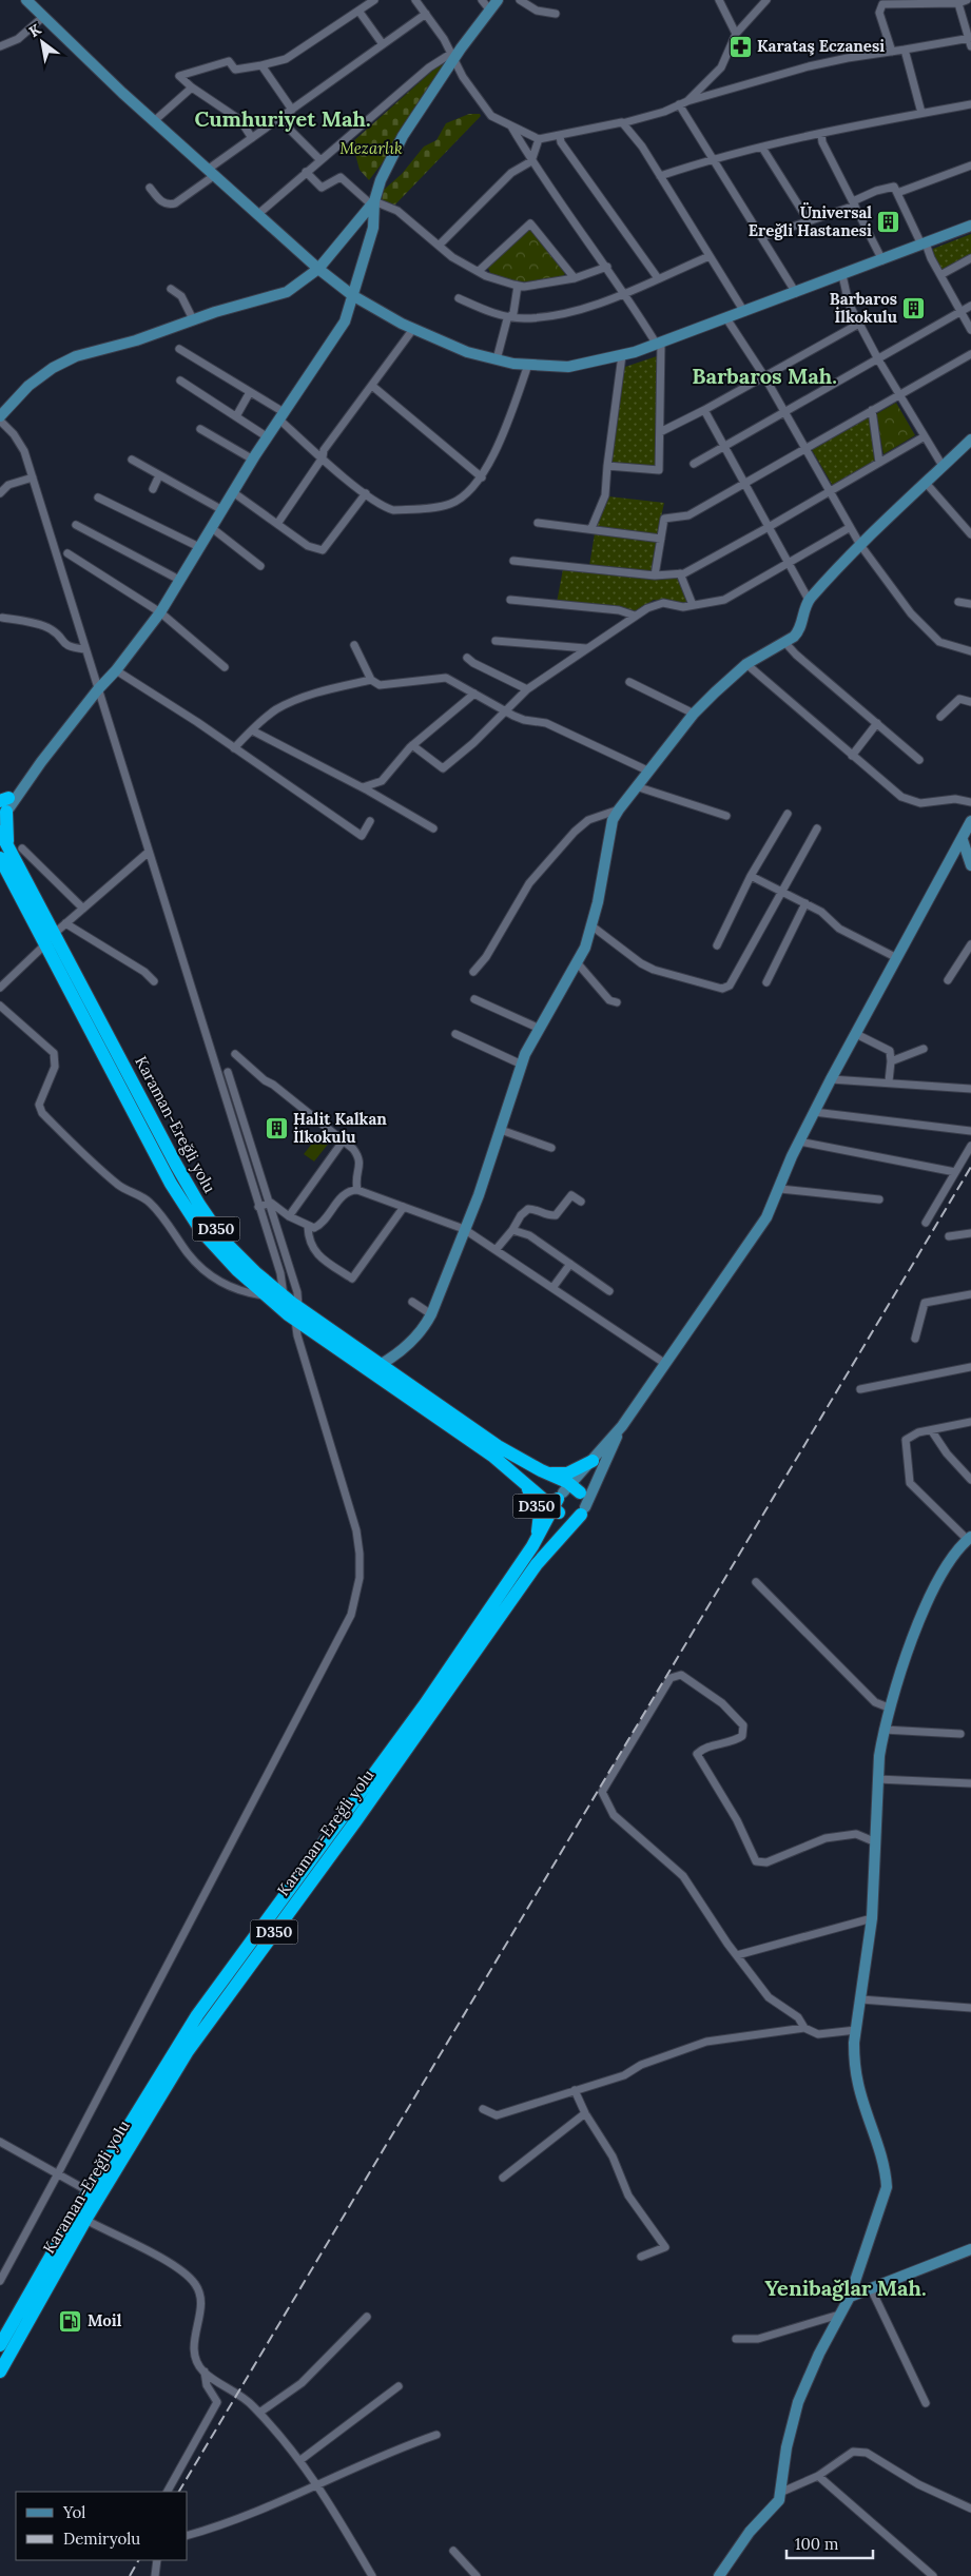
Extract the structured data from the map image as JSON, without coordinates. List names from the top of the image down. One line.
{"streets":{"highway":["Karaman-Ereğli yolu","D350"]},"crossings":[["Karaman-Ereğli yolu","D350"]],"districts":["Cumhuriyet Mah.","Barbaros Mah.","Yenibağlar Mah."],"parks":["Mezarlık"],"places":{"pharmacy":["Karataş Eczanesi"],"building":["Üniversal Ereğli Hastanesi","Barbaros İlkokulu","Halit Kalkan İlkokulu"],"fuel station":["Moil"]},"legend":["Yol","Demiryolu"],"scale_bar":"100 m","north":"top left"}
